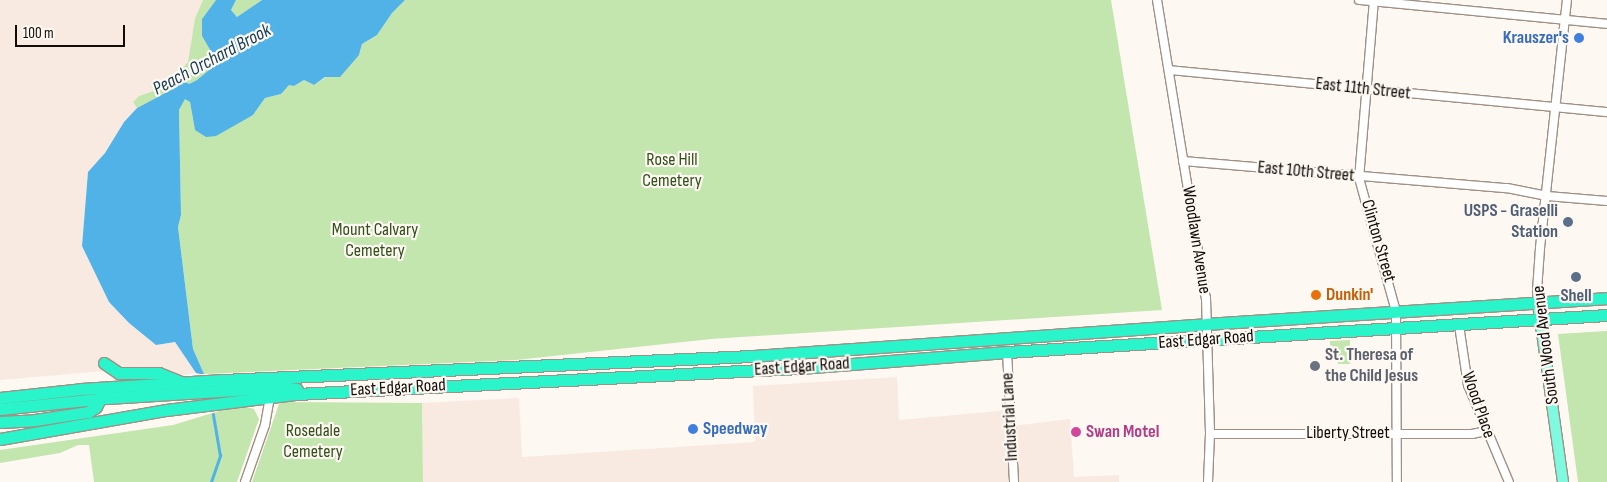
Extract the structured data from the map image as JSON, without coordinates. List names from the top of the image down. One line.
{"streets":{"highway":["East Edgar Road"],"main road":["South Wood Avenue"],"street":["East 11th Street","East 10th Street","Woodlawn Avenue","Clinton Street","Wood Place","Industrial Lane","Liberty Street"]},"crossings":[["East 11th Street","Woodlawn Avenue"],["East 11th Street","Clinton Street"],["East 11th Street","South Wood Avenue"],["East 10th Street","Woodlawn Avenue"],["East 10th Street","Clinton Street"],["East 10th Street","South Wood Avenue"],["Woodlawn Avenue","East Edgar Road"],["Woodlawn Avenue","Liberty Street"],["Clinton Street","East Edgar Road"],["Clinton Street","Liberty Street"],["East Edgar Road","South Wood Avenue"],["East Edgar Road","Wood Place"],["East Edgar Road","Industrial Lane"],["Wood Place","Liberty Street"]],"water":["Peach Orchard Brook"],"parks":["Rose Hill Cemetery","Mount Calvary Cemetery","Rosedale Cemetery"],"places":["Krauszer's","USPS - Graselli Station","Shell","Dunkin'","St. Theresa of the Child Jesus","Speedway","Swan Motel"],"scale_bar":"100 m"}
